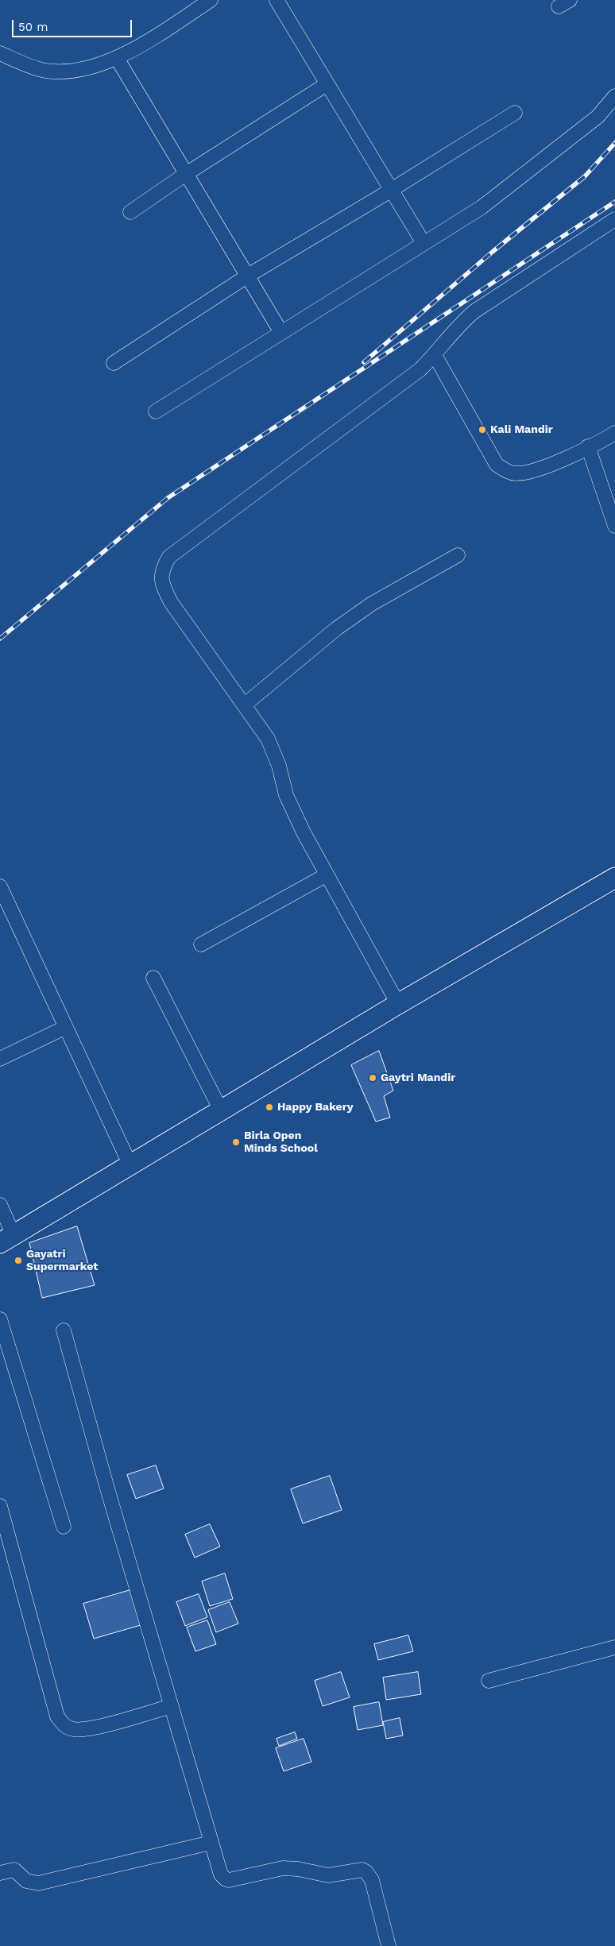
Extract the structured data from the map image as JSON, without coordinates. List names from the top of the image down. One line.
{"places":["Kali Mandir","Gaytri Mandir","Happy Bakery","Birla Open Minds School","Gayatri Supermarket"],"scale_bar":"50 m"}
